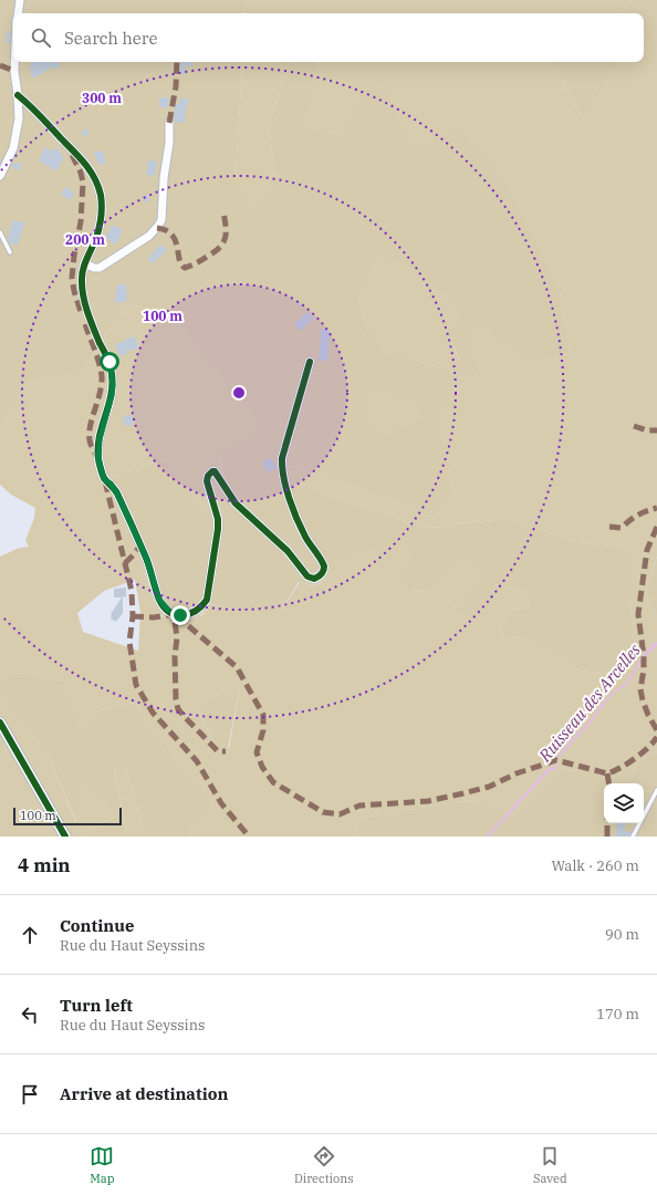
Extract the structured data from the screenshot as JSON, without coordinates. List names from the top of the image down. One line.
{"water":["Ruisseau des Arcelles"],"scale_bar":"100 m","page":{"search":"Search here","scale":"100 m","heading":["4 min","Walk · 260 m"],"list":[["Continue","Rue du Haut Seyssins","90 m"],["Turn left","Rue du Haut Seyssins","170 m"],"Arrive at destination"],"nav":["Map","Directions","Saved"]},"rings":["300 m","200 m","100 m"]}
